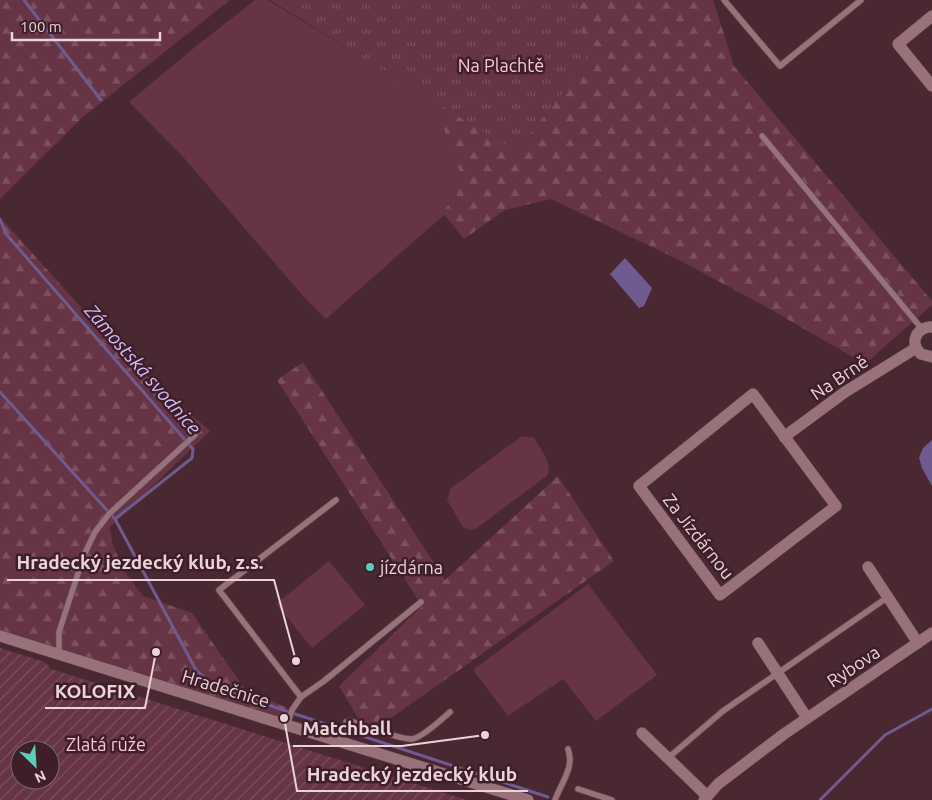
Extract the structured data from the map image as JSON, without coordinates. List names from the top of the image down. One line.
{"streets":{"street":["Na Brně","Za Jízdárnou","Rybova","Hradečnice"]},"crossings":[["Na Brně","Za Jízdárnou"]],"water":["Zámostská svodnice"],"parks":["Na Plachtě","Zlatá růže"],"places":["jízdárna","KOLOFIX","Hradecký jezdecký klub, z.s.","Hradecký jezdecký klub","Matchball"],"scale_bar":"100 m","north":"bottom right"}
